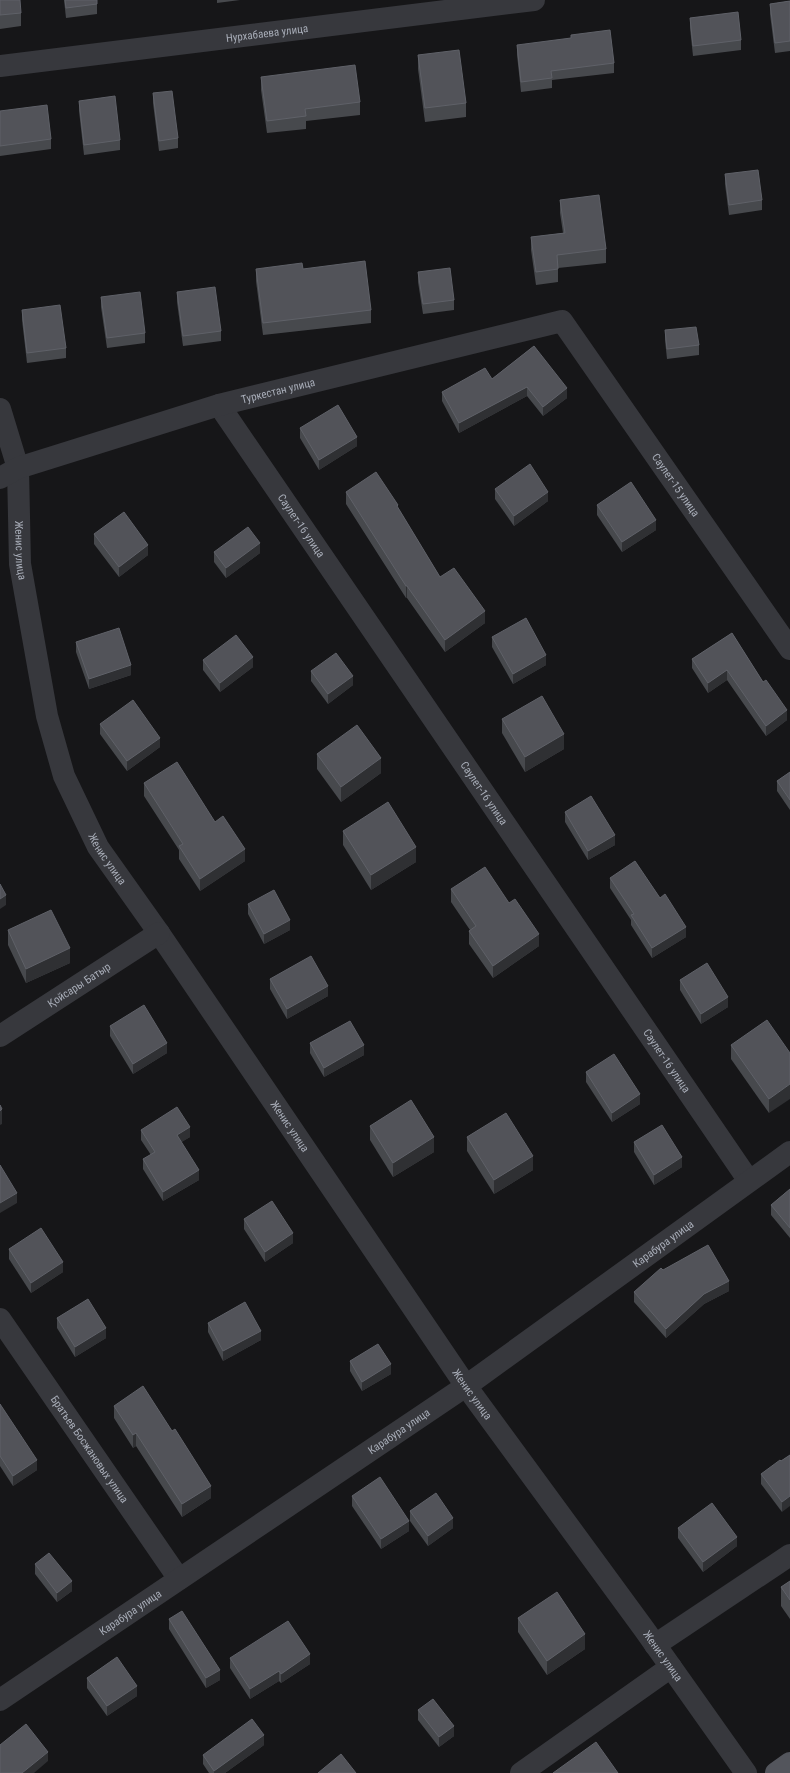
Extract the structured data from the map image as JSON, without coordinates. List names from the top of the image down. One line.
{"streets":{"street":["Нурхабаева улица","Туркестан улица","Саулет-15 улица","Саулет-16 улица","Женис улица","Қойсары Батыр","Карабура улица","Братьев Босжановых улица"]},"crossings":[["Туркестан улица","Саулет-15 улица"],["Туркестан улица","Саулет-16 улица"],["Туркестан улица","Женис улица"],["Саулет-16 улица","Карабура улица"],["Женис улица","Қойсары Батыр"],["Женис улица","Карабура улица"],["Карабура улица","Братьев Босжановых улица"]]}
